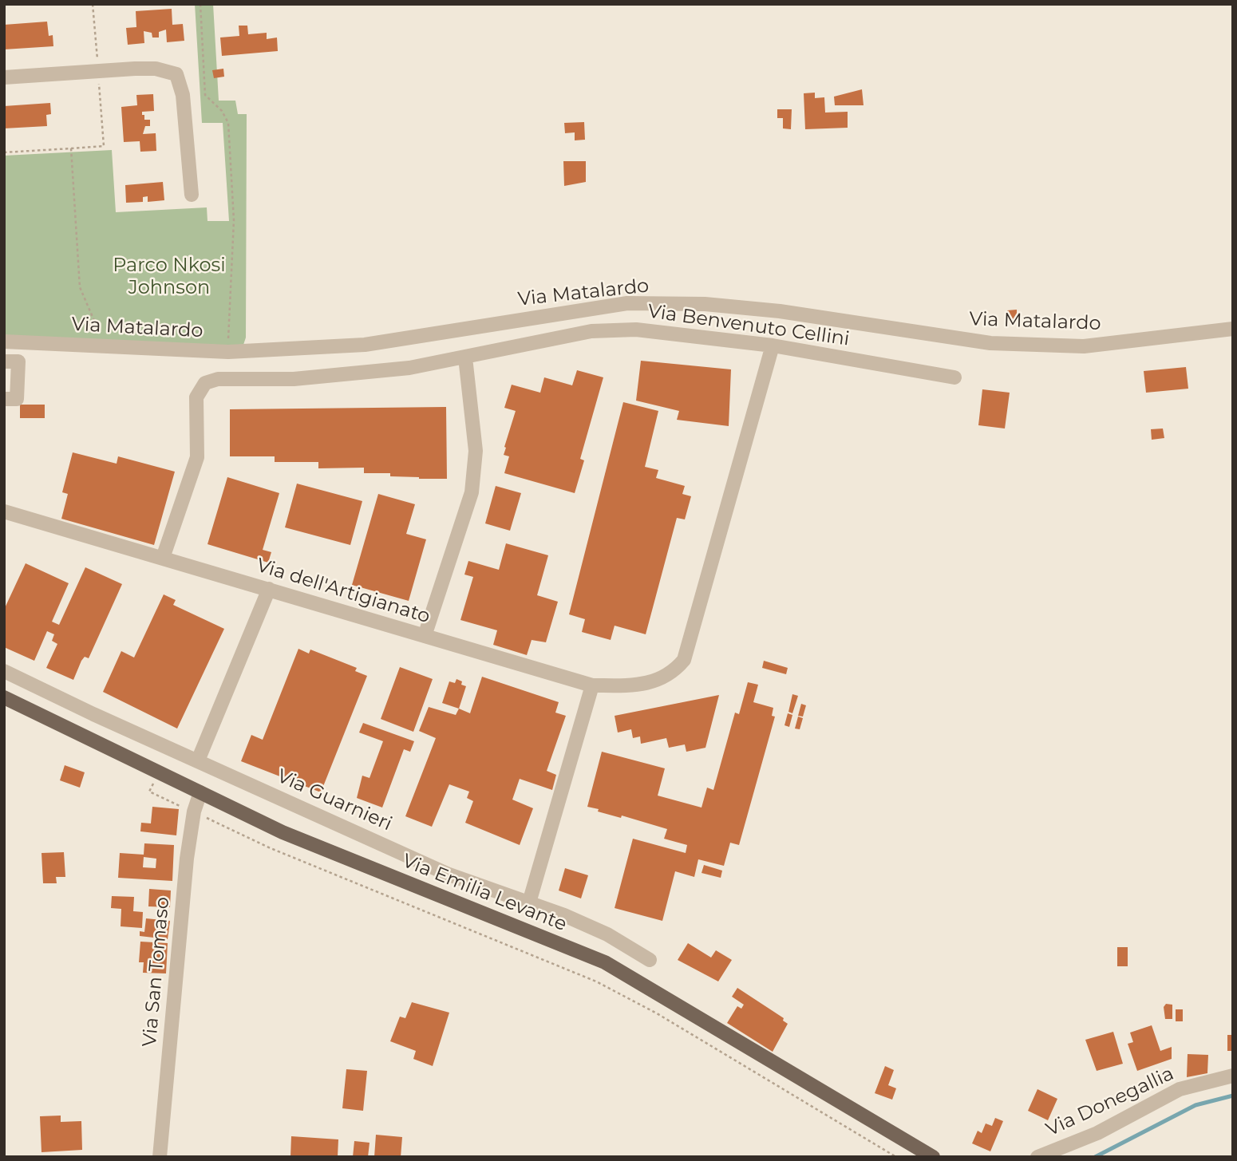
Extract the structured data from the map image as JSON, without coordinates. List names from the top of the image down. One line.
{"streets":{"main road":["Via Emilia Levante"],"street":["Via Matalardo","Via Benvenuto Cellini","Via dell'Artigianato","Via Guarnieri","Via San Tomaso","Via Donegallia"]},"crossings":[["Via Benvenuto Cellini","Via dell'Artigianato"],["Via Emilia Levante","Via San Tomaso"]],"parks":["Parco Nkosi Johnson"]}
